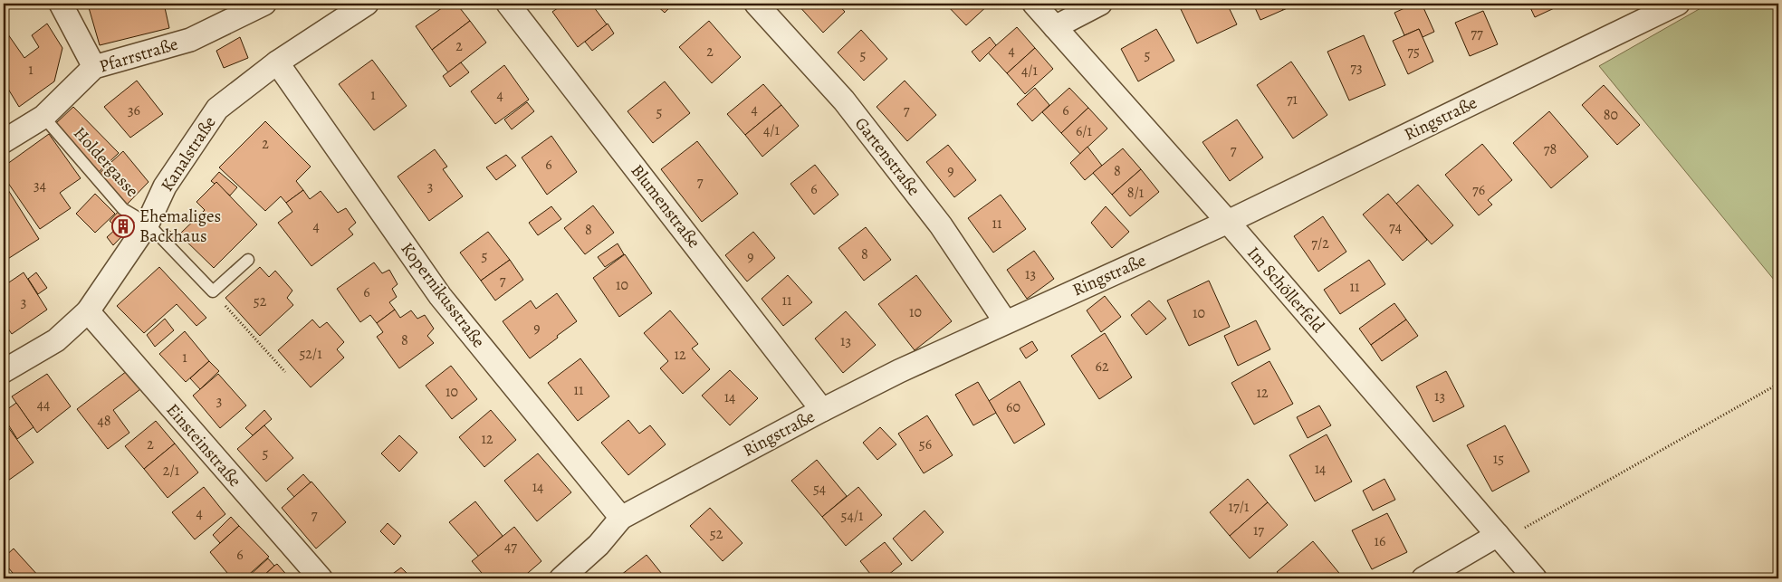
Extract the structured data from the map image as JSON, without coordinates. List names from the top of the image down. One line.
{"streets":{"street":["Pfarrstraße","Ringstraße","Kanalstraße","Gartenstraße","Blumenstraße","Im Schöllerfeld","Kopernikusstraße","Einsteinstraße"],"lane":["Holdergasse"]},"crossings":[["Pfarrstraße","Holdergasse"],["Ringstraße","Gartenstraße"],["Ringstraße","Blumenstraße"],["Ringstraße","Im Schöllerfeld"],["Ringstraße","Kopernikusstraße"],["Kanalstraße","Holdergasse"],["Kanalstraße","Kopernikusstraße"],["Kanalstraße","Einsteinstraße"]],"places":{"building":["Ehemaliges Backhaus"]},"house_numbers":["77","2","4","2","75","5","5","73","1","4/1","1","4","71","4","36","7","6","5","80","4/1","6/1","2","78","7","6","9","8","7","34","3","6","76","8/1","11","4","74","8","7/2","8","5","9","13","7","10","11","6","11","52","3","10","10","9","8","13","52/1","12","1","62","11","10","12","13","14","3","44","60","48","12","2","56","5","15","14","2/1","14","54","17/1","4","7","54/1","17","52","16","47","6"]}
